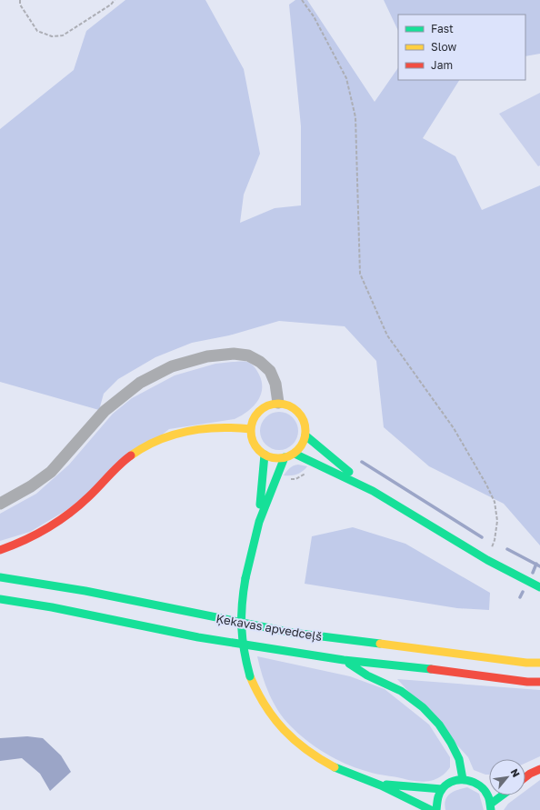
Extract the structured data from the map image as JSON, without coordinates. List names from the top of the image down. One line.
{"streets":{"main road":["Ķekavas apvedceļš"]},"legend":["Fast","Slow","Jam"],"north":"top right"}
